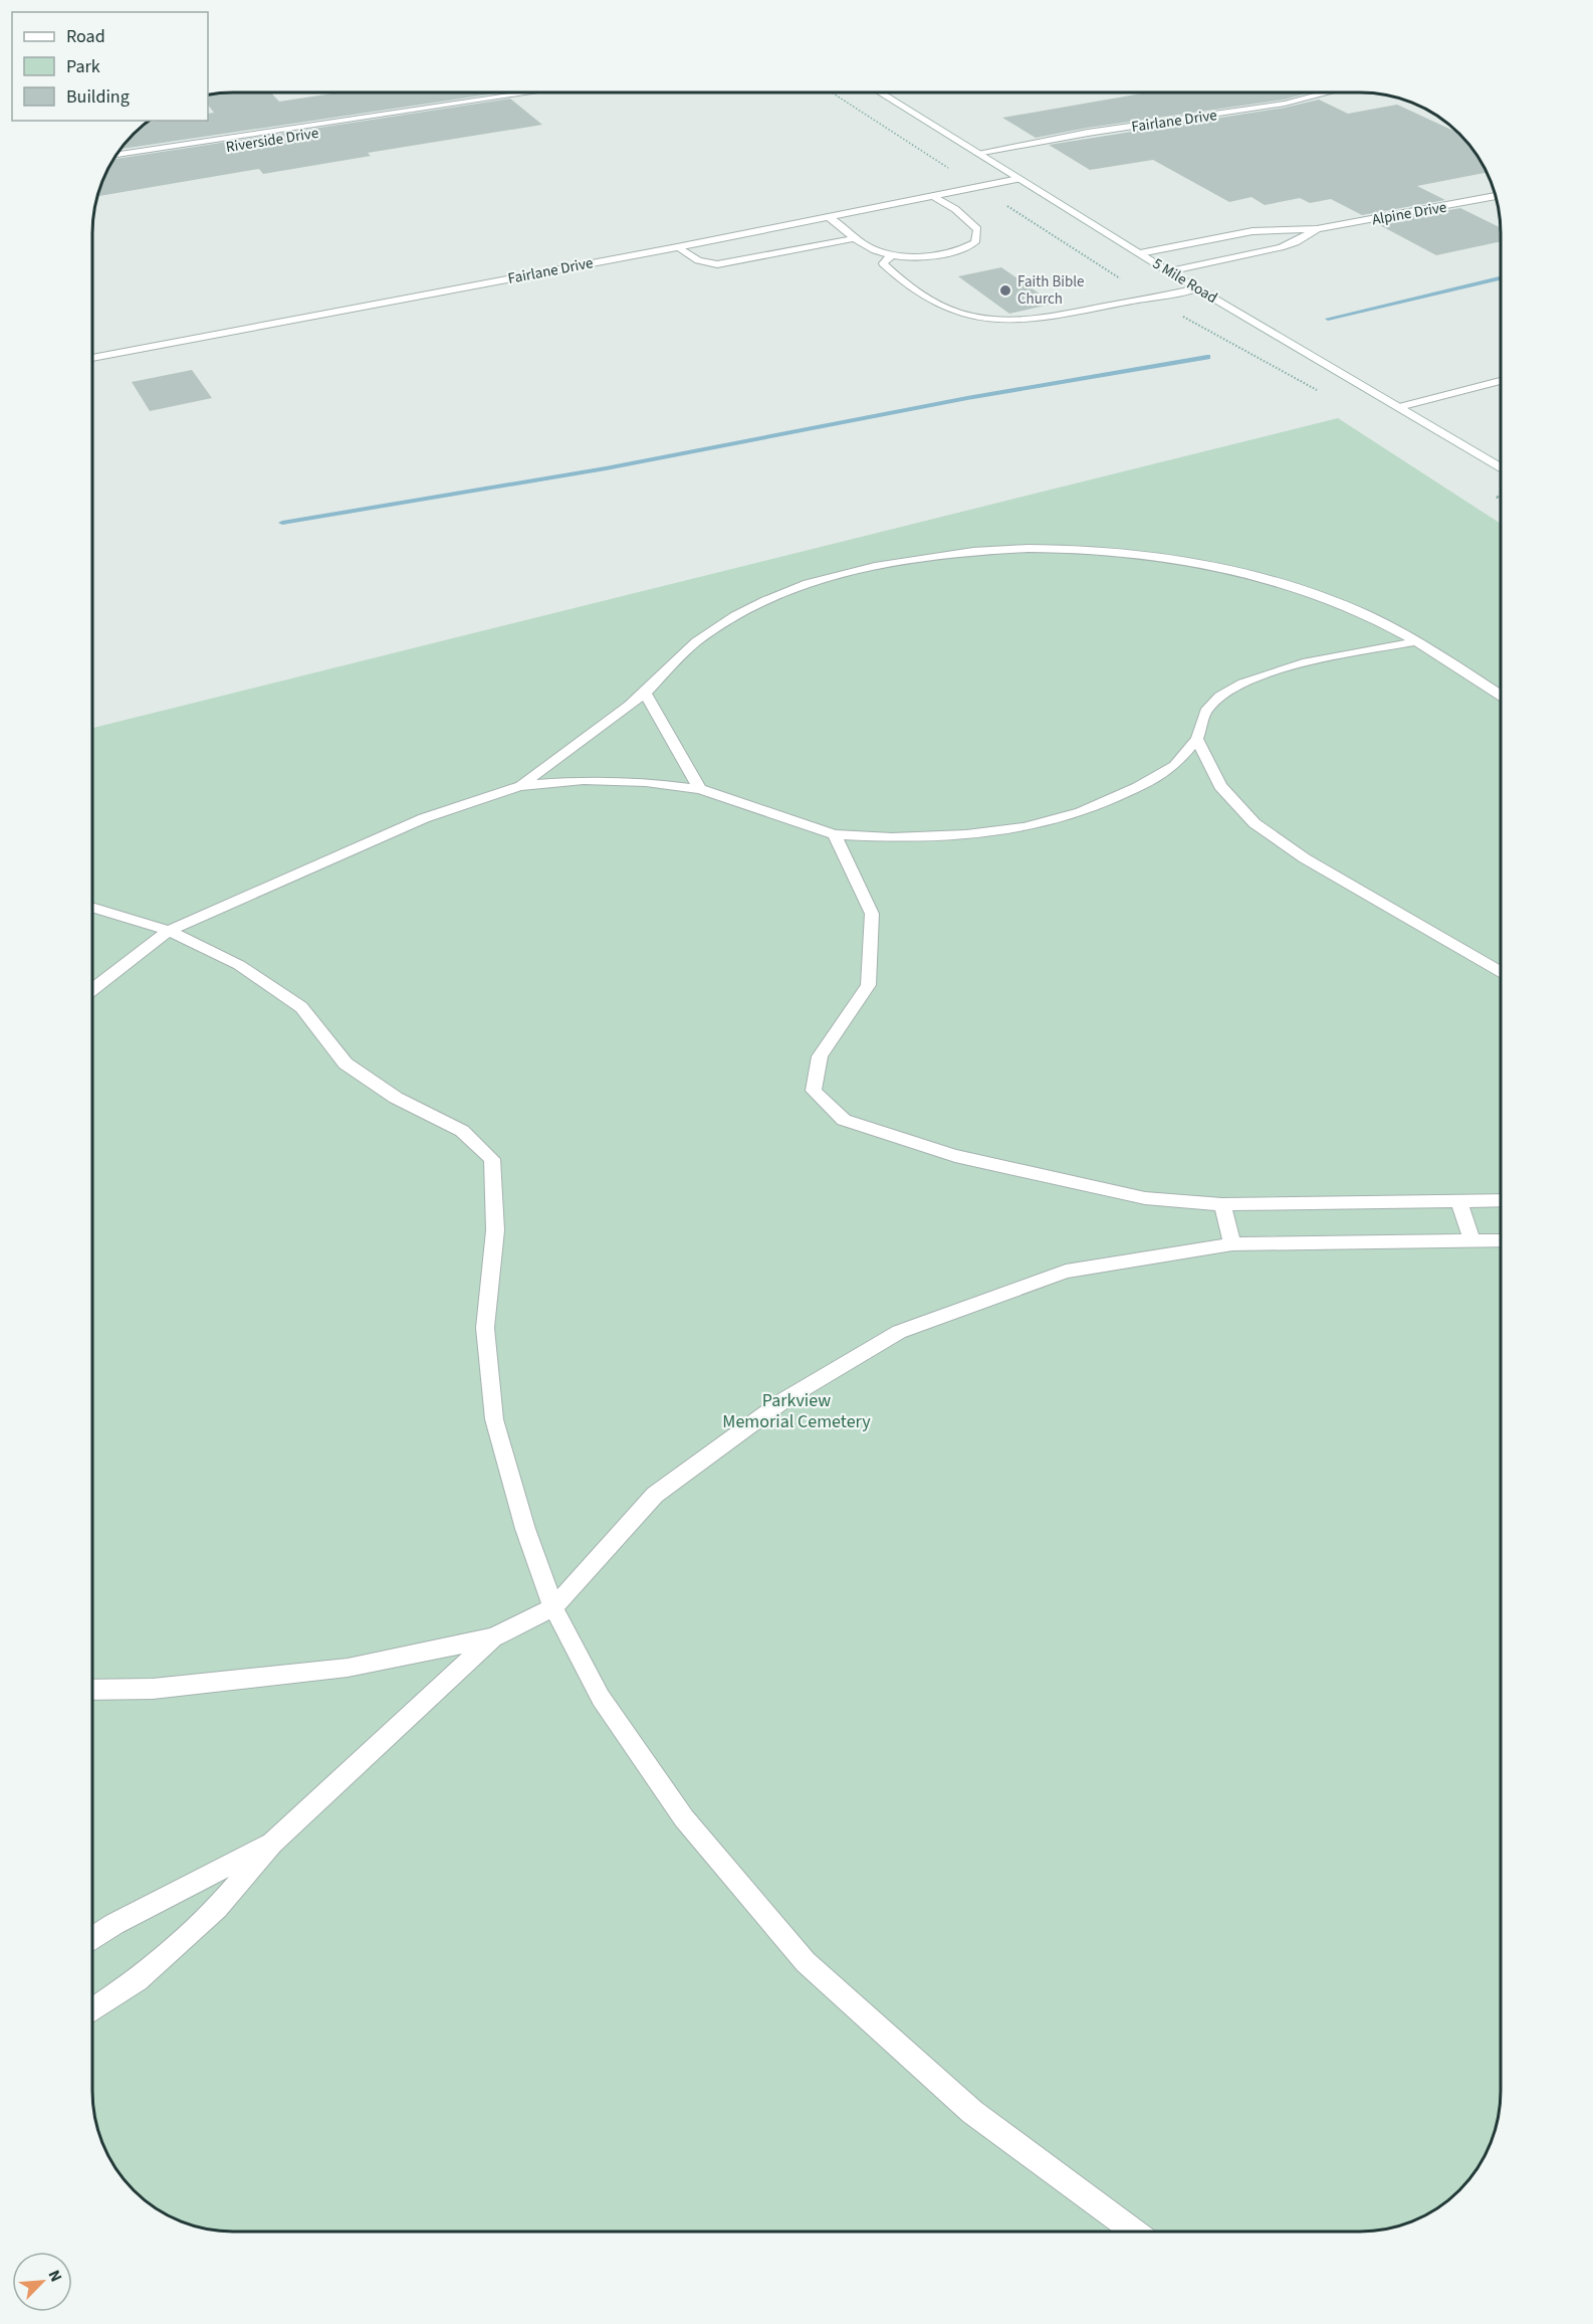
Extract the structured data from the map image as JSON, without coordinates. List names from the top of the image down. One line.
{"streets":{"street":["Fairlane Drive","Riverside Drive","Alpine Drive","5 Mile Road"]},"crossings":[["Fairlane Drive","5 Mile Road"],["Alpine Drive","5 Mile Road"]],"parks":["Parkview Memorial Cemetery"],"places":["Faith Bible Church"],"legend":["Road","Park","Building"],"north":"top right"}
